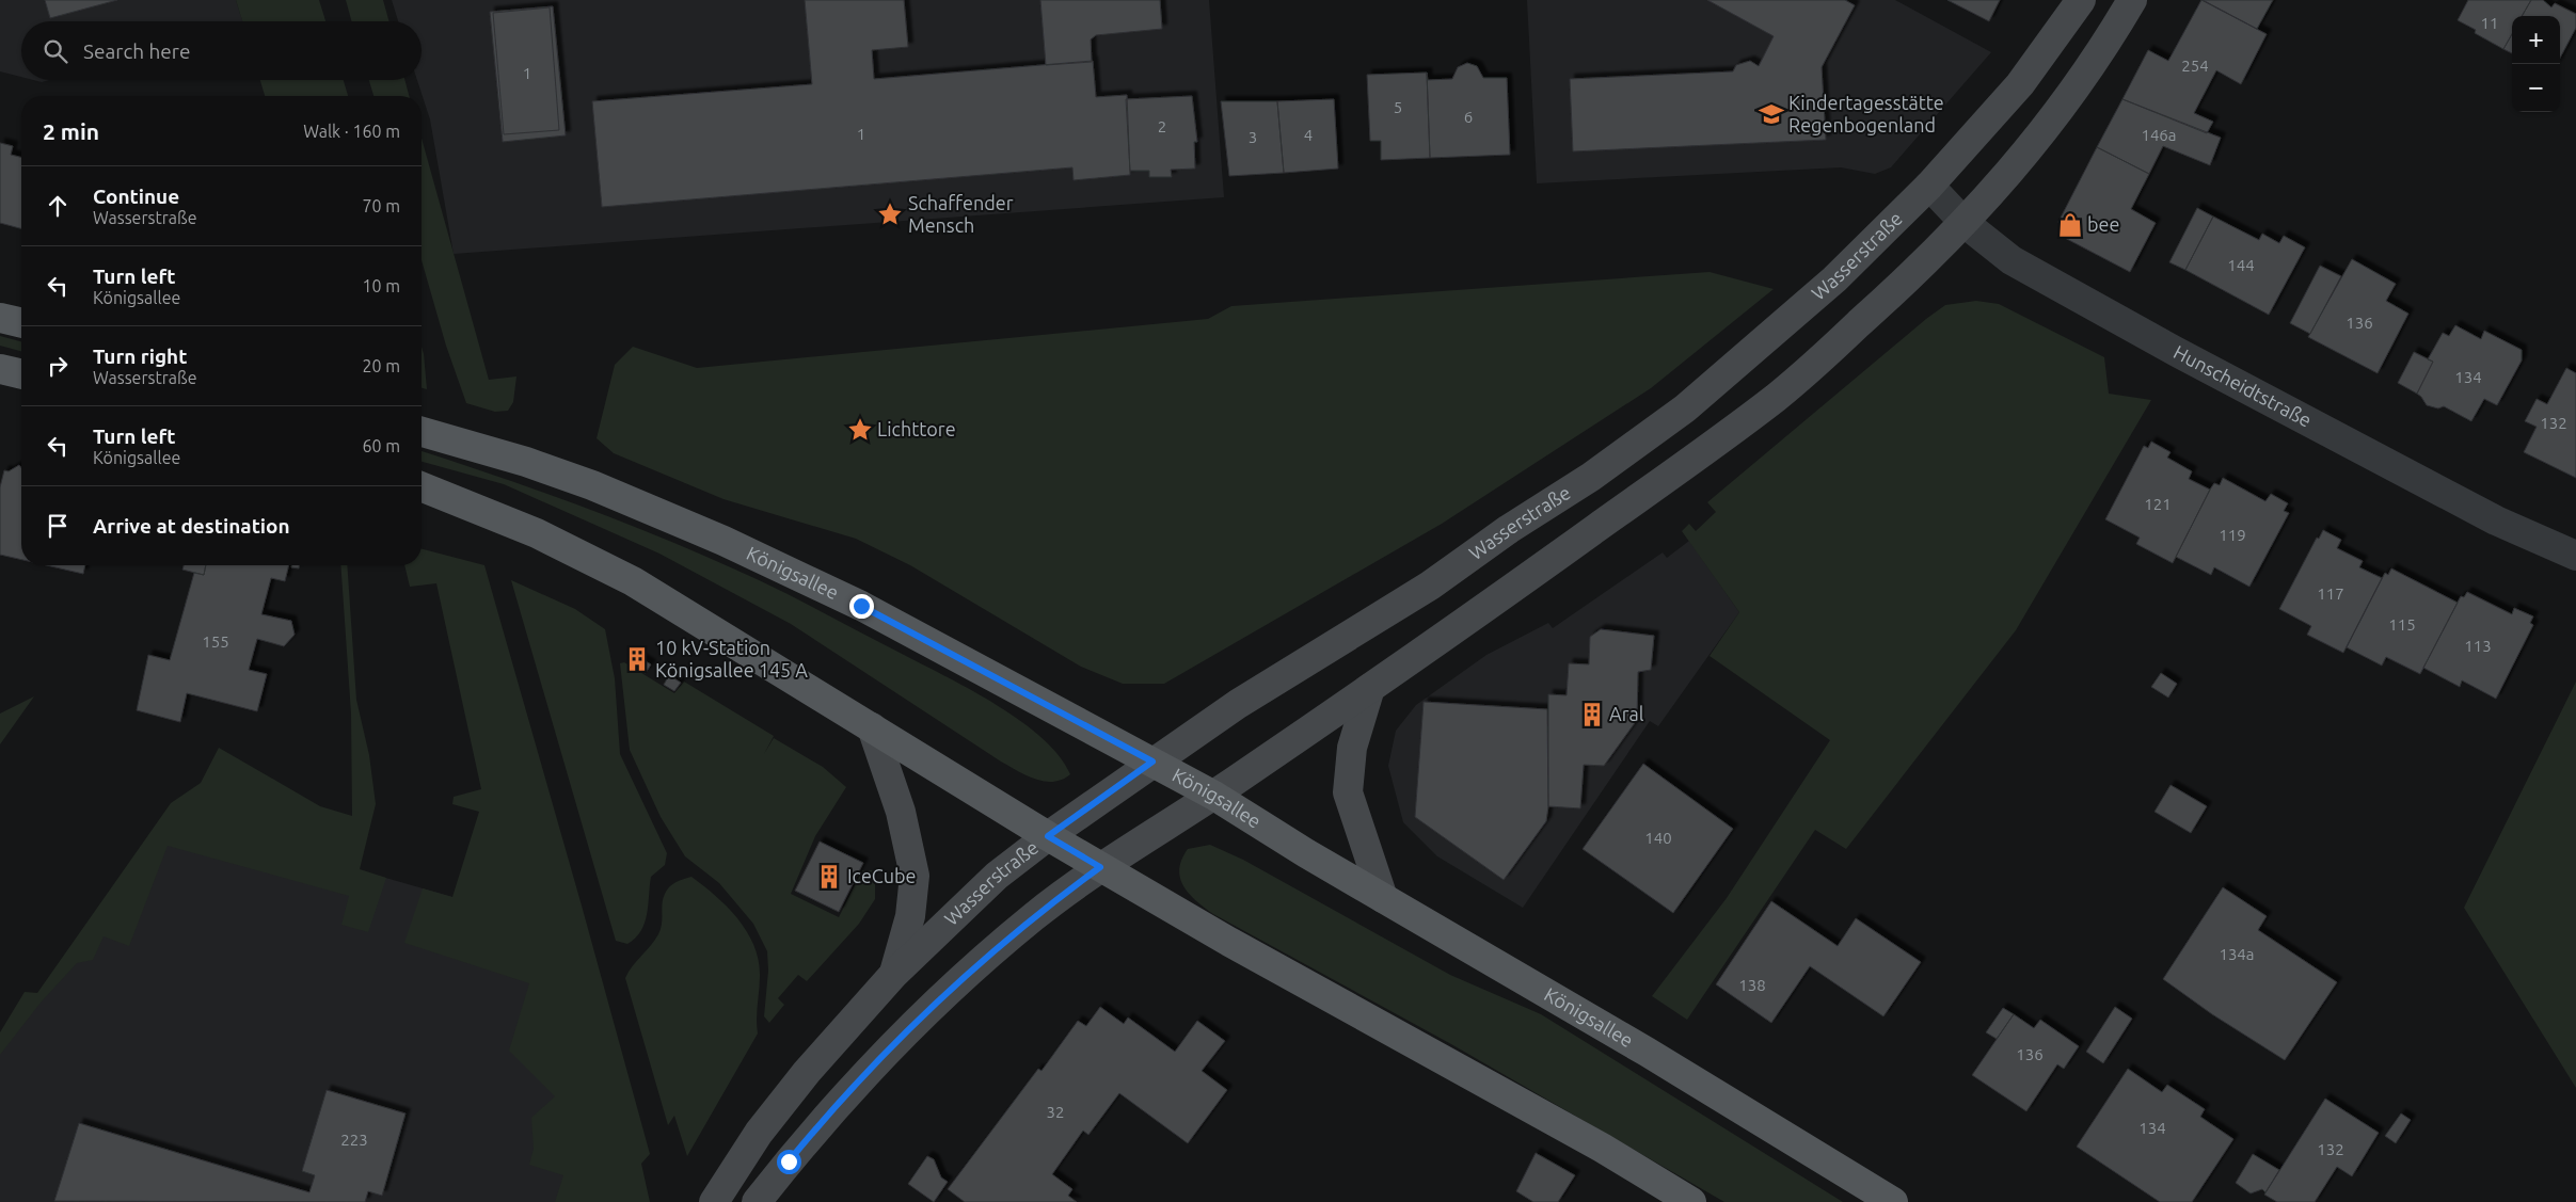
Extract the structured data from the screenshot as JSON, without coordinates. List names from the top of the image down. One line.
{"streets":{"main road":["Wasserstraße","Königsallee"],"street":["Hunscheidtstraße"]},"crossings":[["Wasserstraße","Hunscheidtstraße"],["Wasserstraße","Königsallee"]],"places":{"school or university":["Kindertagesstätte Regenbogenland"],"place":["Schaffender Mensch","Lichttore"],"shop":["bee"],"building":["10 kV-Station Königsallee 145 A","Aral","IceCube"]},"house_numbers":["11","254","1","5","6","2","1","4","146a","3","144","136","134","132","121","119","117","115","155","113","140","134a","138","136","32","134","223","132"],"page":{"map_buttons":["+","−"],"search":"Search here","heading":["2 min","Walk · 160 m"],"list":[["Continue","Wasserstraße","70 m"],["Turn left","Königsallee","10 m"],["Turn right","Wasserstraße","20 m"],["Turn left","Königsallee","60 m"],"Arrive at destination"]}}
